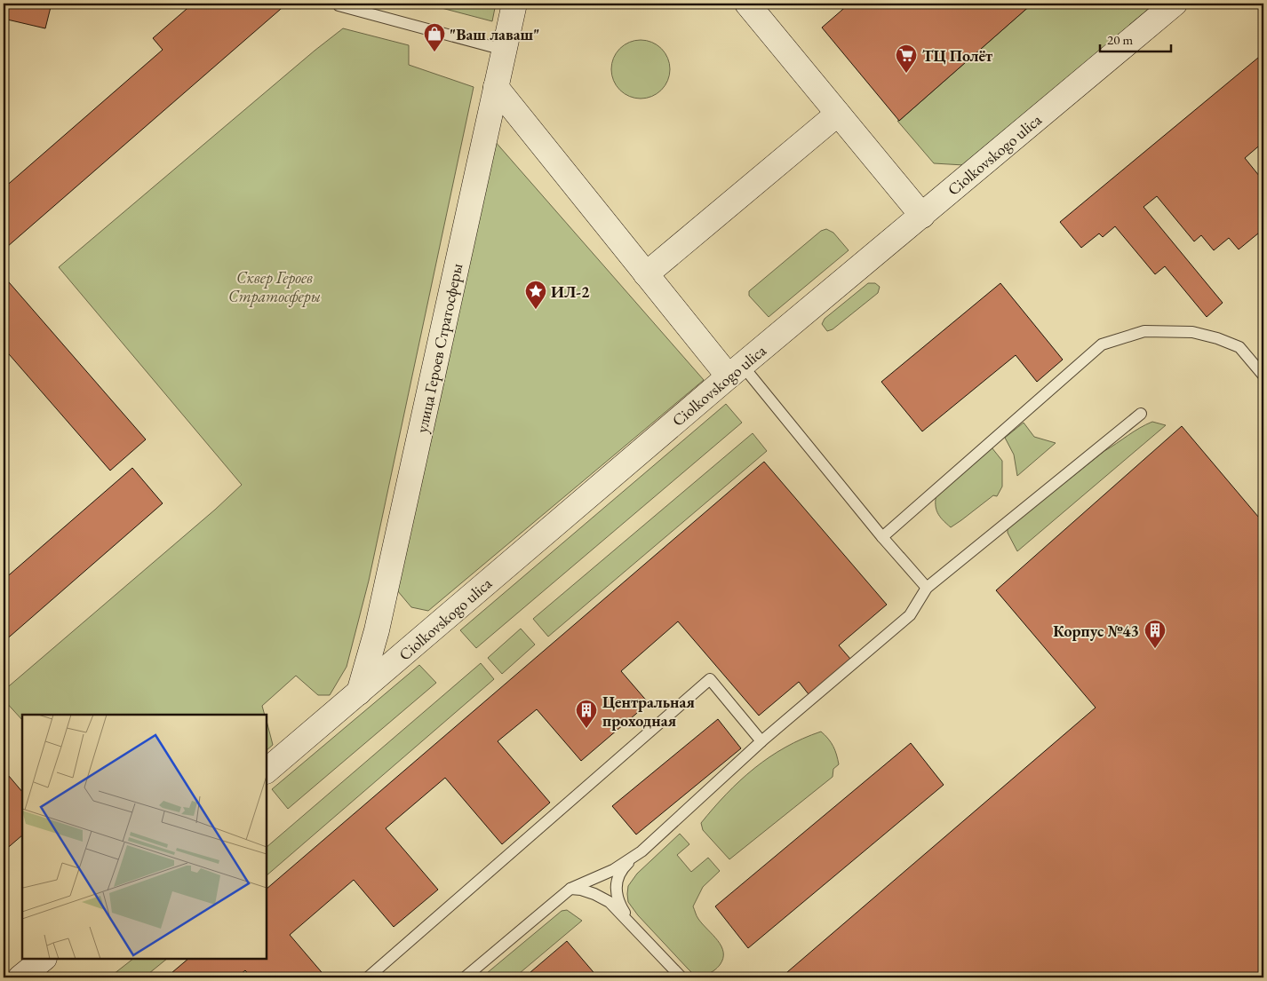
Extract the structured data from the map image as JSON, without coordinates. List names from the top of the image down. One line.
{"streets":{"street":["Ciolkovskogo ulica","улица Героев Стратосферы"]},"crossings":[["Ciolkovskogo ulica","улица Героев Стратосферы"]],"parks":["Сквер Героев Стратосферы"],"places":{"shop":["\"Ваш лаваш\""],"supermarket":["ТЦ Полёт"],"place":["ИЛ-2"],"building":["Корпус №43","Центральная проходная"]},"scale_bar":"20 m"}
